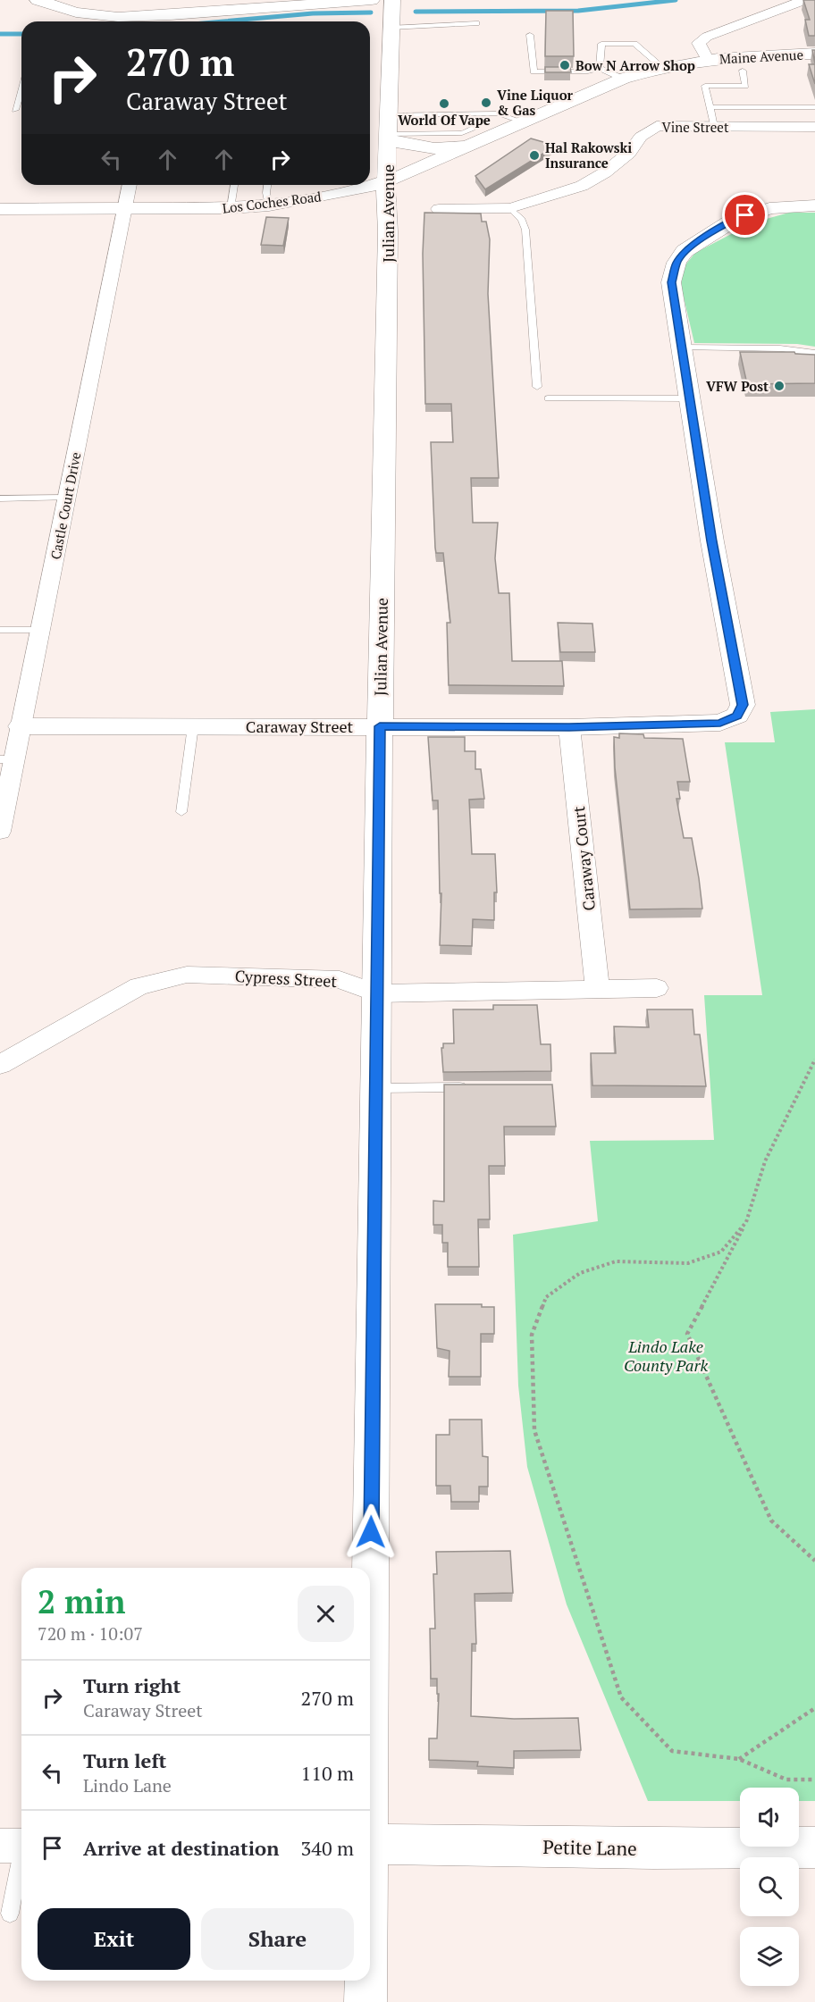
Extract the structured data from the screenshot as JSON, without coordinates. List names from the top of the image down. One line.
{"streets":{"main road":["Maine Avenue","Los Coches Road","Julian Avenue","Caraway Street","Petite Lane"],"street":["Vine Street","Castle Court Drive","Caraway Court","Cypress Street"]},"crossings":[["Maine Avenue","Los Coches Road"],["Los Coches Road","Julian Avenue"],["Los Coches Road","Castle Court Drive"],["Julian Avenue","Caraway Street"],["Julian Avenue","Cypress Street"],["Castle Court Drive","Caraway Street"],["Caraway Street","Caraway Court"],["Caraway Court","Cypress Street"]],"parks":["Lindo Lake County Park"],"places":["Bow N Arrow Shop","Vine Liquor & Gas","World Of Vape","Hal Rakowski Insurance","VFW Post"],"page":{"turn":["270 m","Caraway Street"],"heading":["2 min","720 m · 10:07"],"list":[{"name":"Turn right","note":"Caraway Street","value":"270 m"},{"name":"Turn left","note":"Lindo Lane","value":"110 m"},{"name":"Arrive at destination","value":"340 m"}],"buttons":["Exit","Share"]}}
